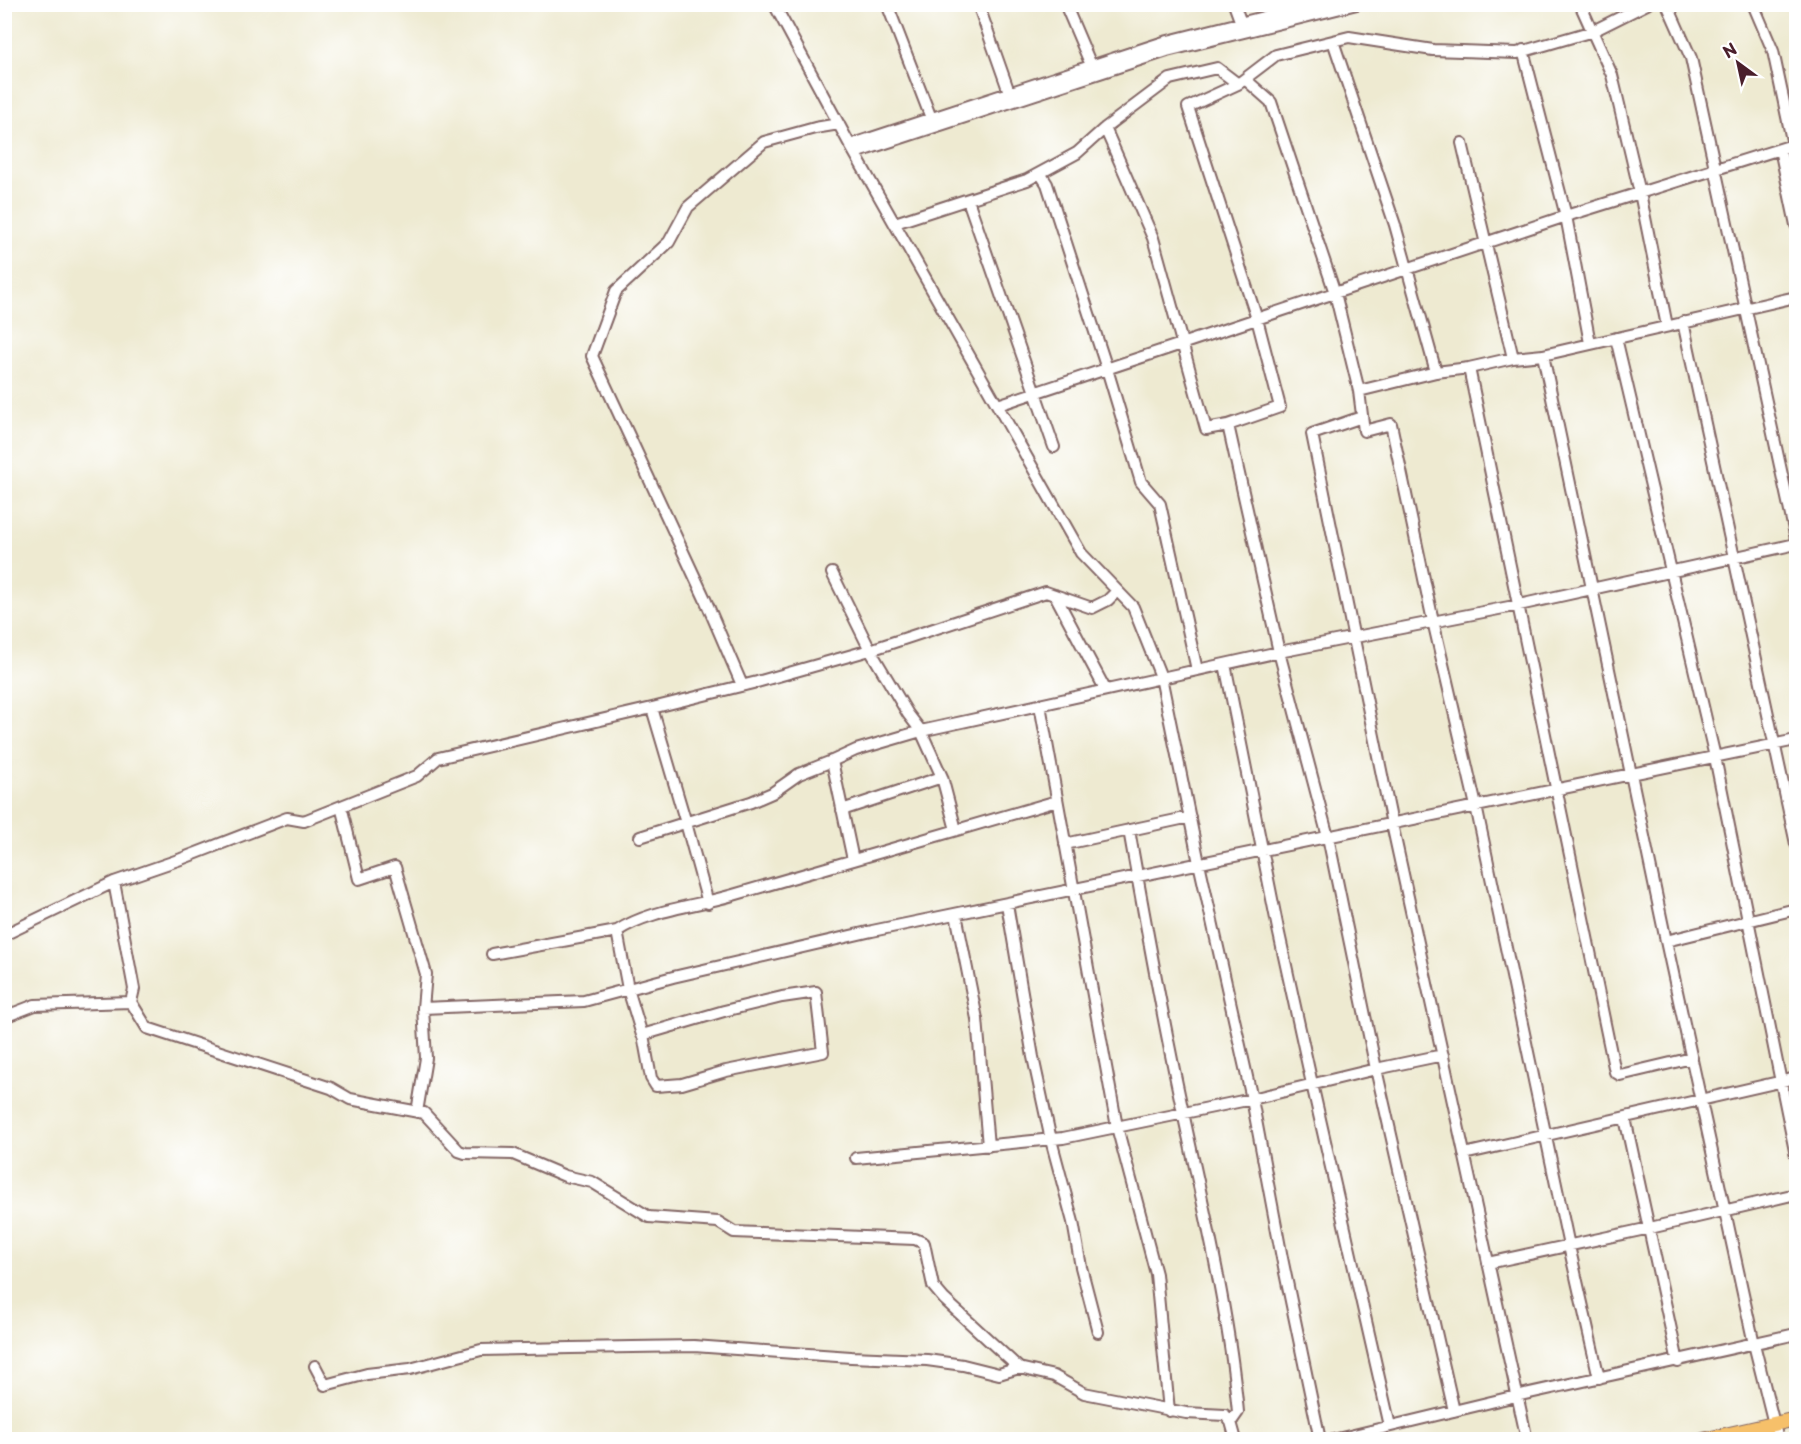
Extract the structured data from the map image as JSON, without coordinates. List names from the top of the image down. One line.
{"north":"top left"}
